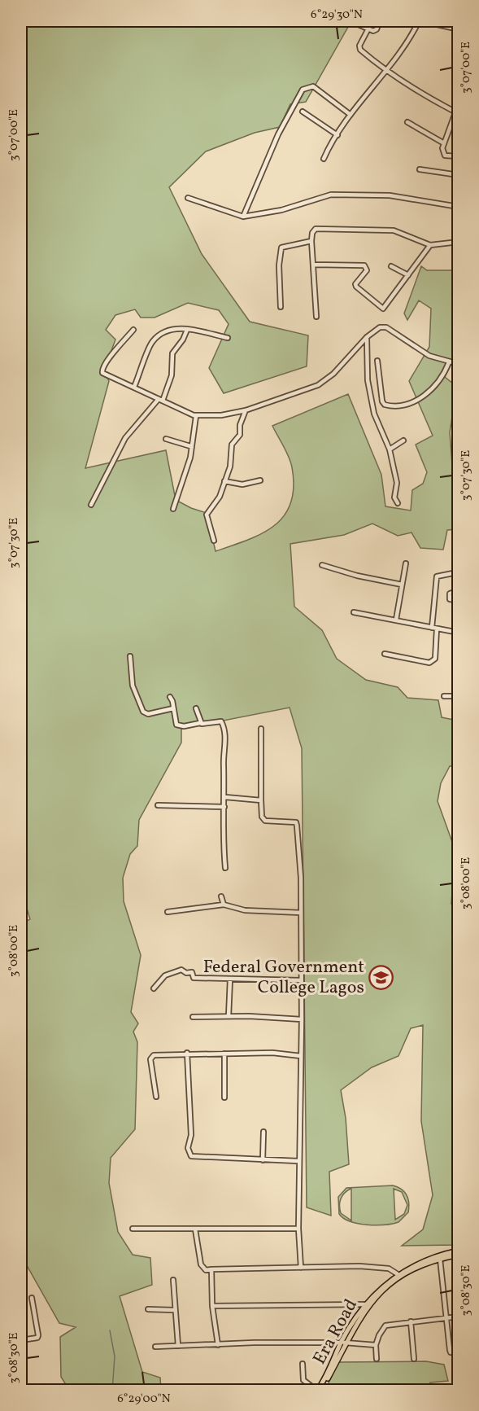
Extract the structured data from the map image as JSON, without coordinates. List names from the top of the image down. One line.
{"streets":{"main road":["Era Road"]},"places":{"school or university":["Federal Government College Lagos"]},"coordinates":["6°29'30\"N","3°07'00\"E","3°07'30\"E","3°08'00\"E","3°08'30\"E","6°29'00\"N"]}
